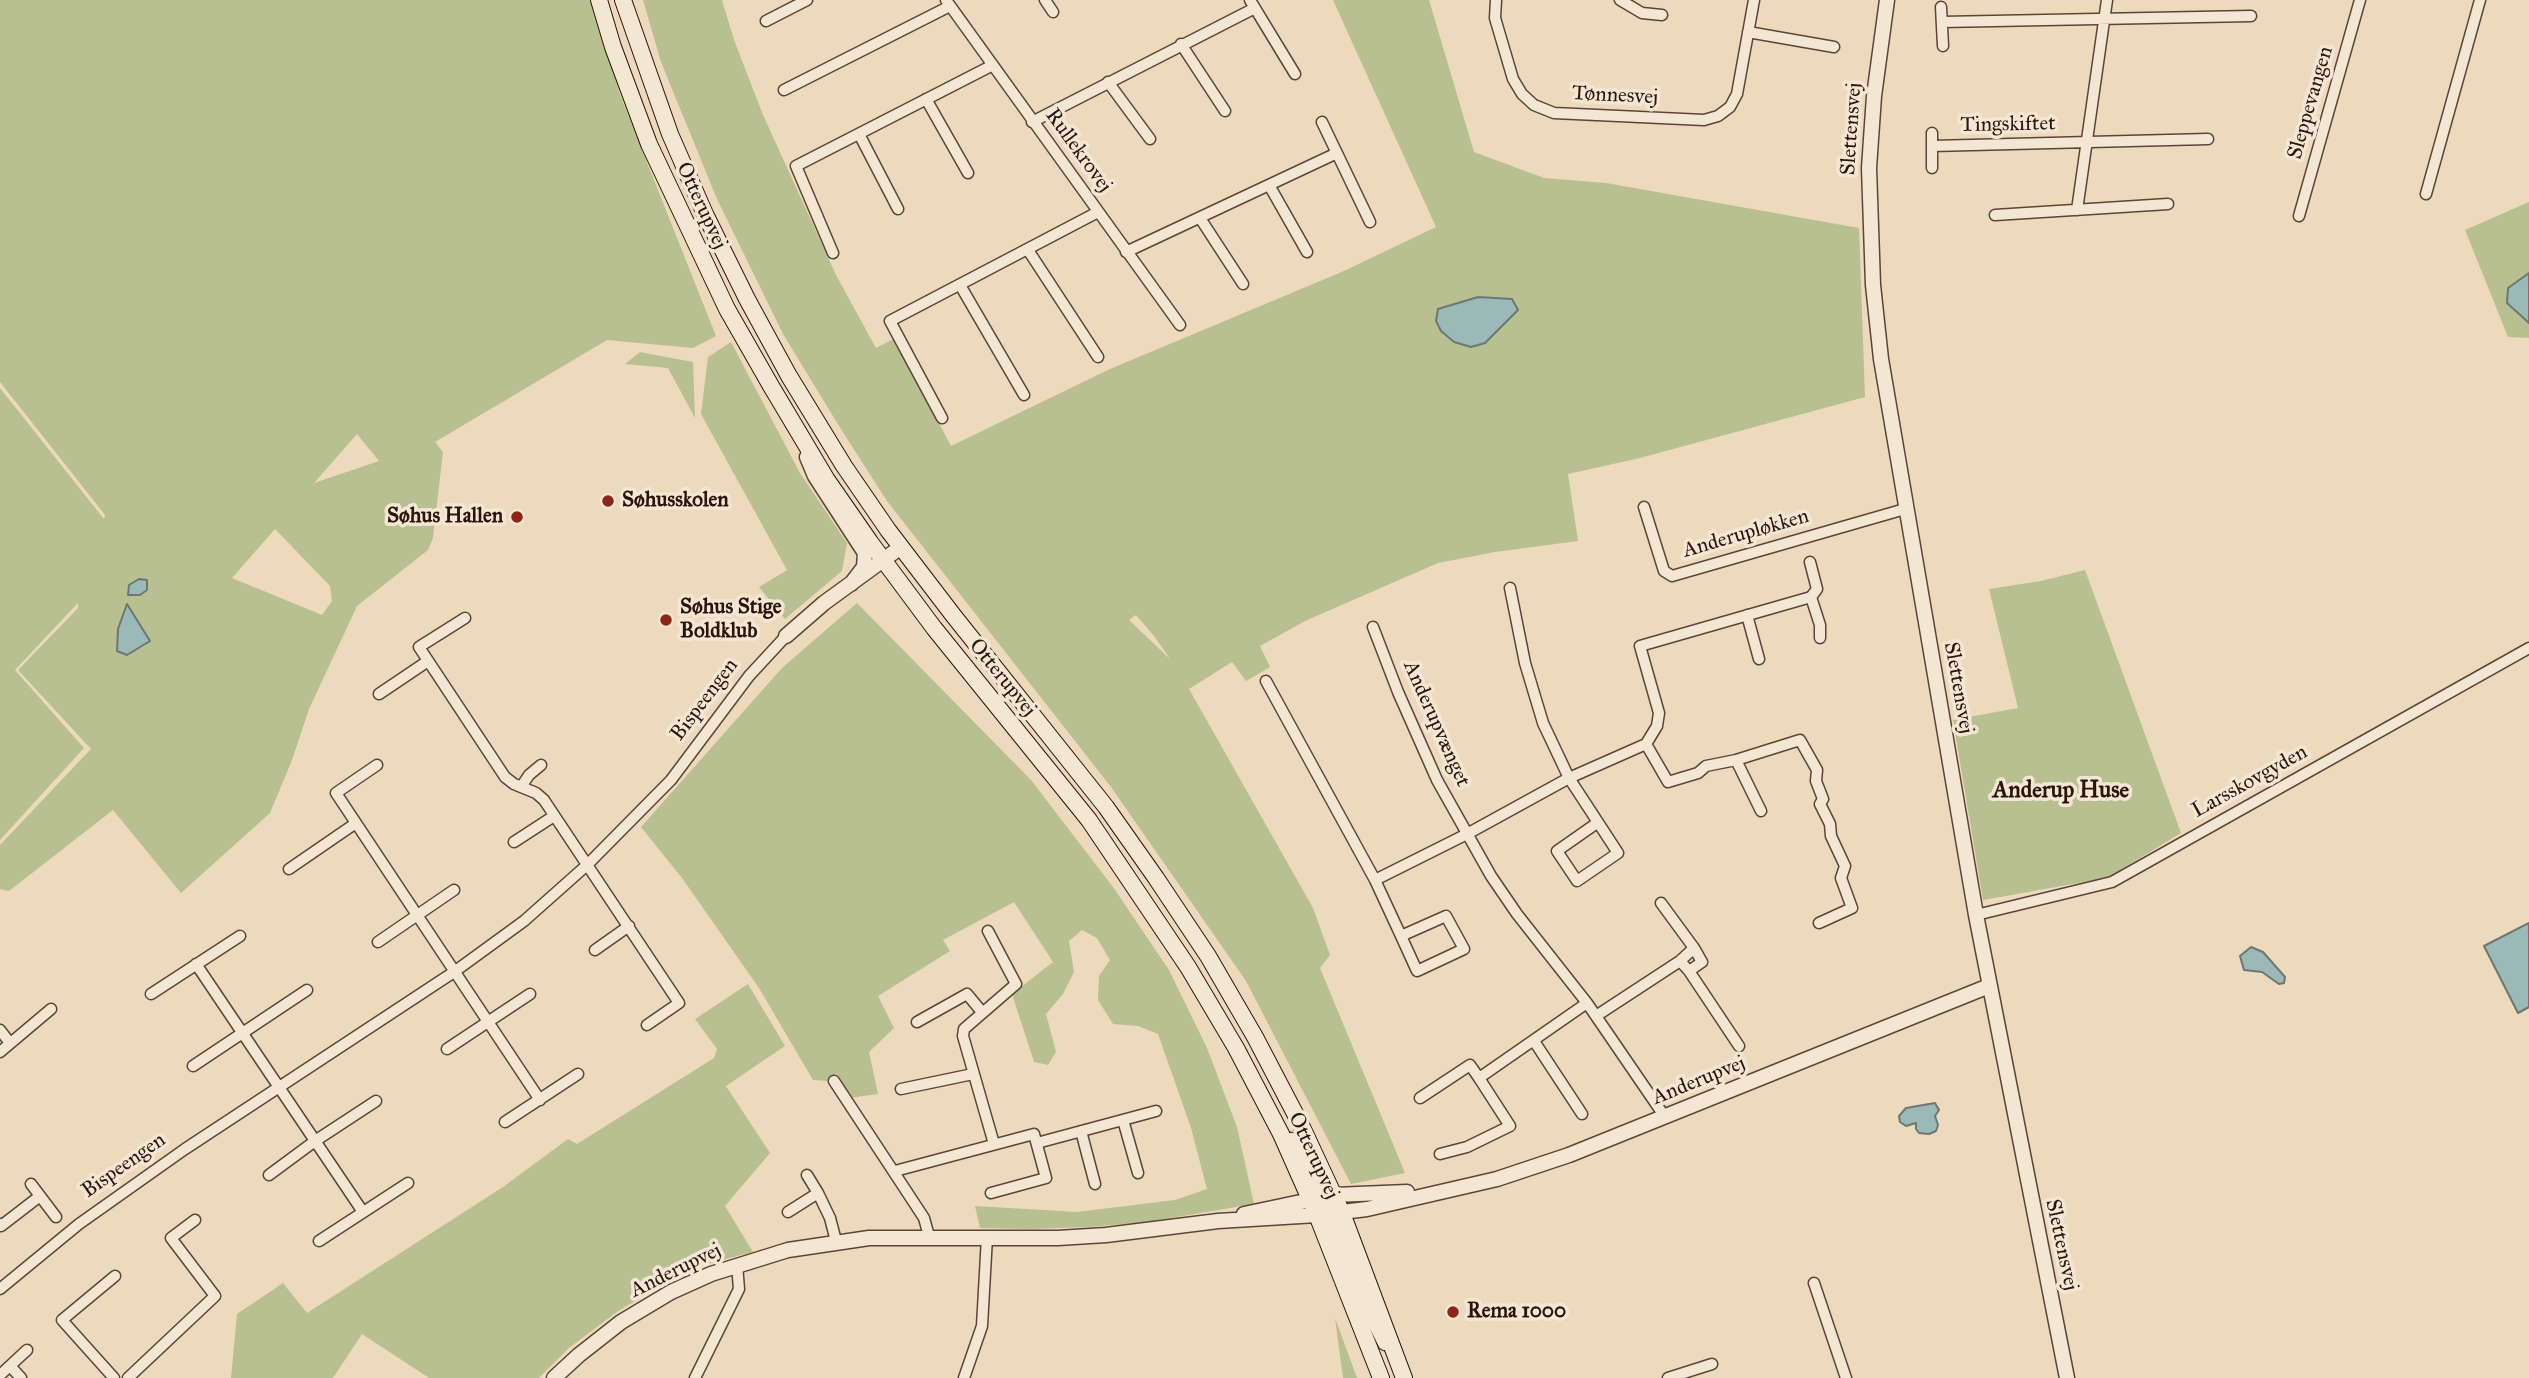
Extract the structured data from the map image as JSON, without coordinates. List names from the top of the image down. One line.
{"streets":{"main road":["Otterupvej"],"street":["Tønnesvej","Sleppevangen","Tingskiftet","Slettensvej","Rullekrovej","Anderupløkken","Bispeengen","Anderupvænget","Larsskovgyden","Anderupvej"]},"crossings":[["Slettensvej","Anderupløkken"],["Slettensvej","Larsskovgyden"],["Slettensvej","Anderupvej"],["Otterupvej","Bispeengen"],["Otterupvej","Anderupvej"],["Anderupvænget","Anderupvej"]],"districts":["Anderup Huse"],"places":["Søhusskolen","Søhus Hallen","Søhus Stige Boldklub","Rema 1000"]}
